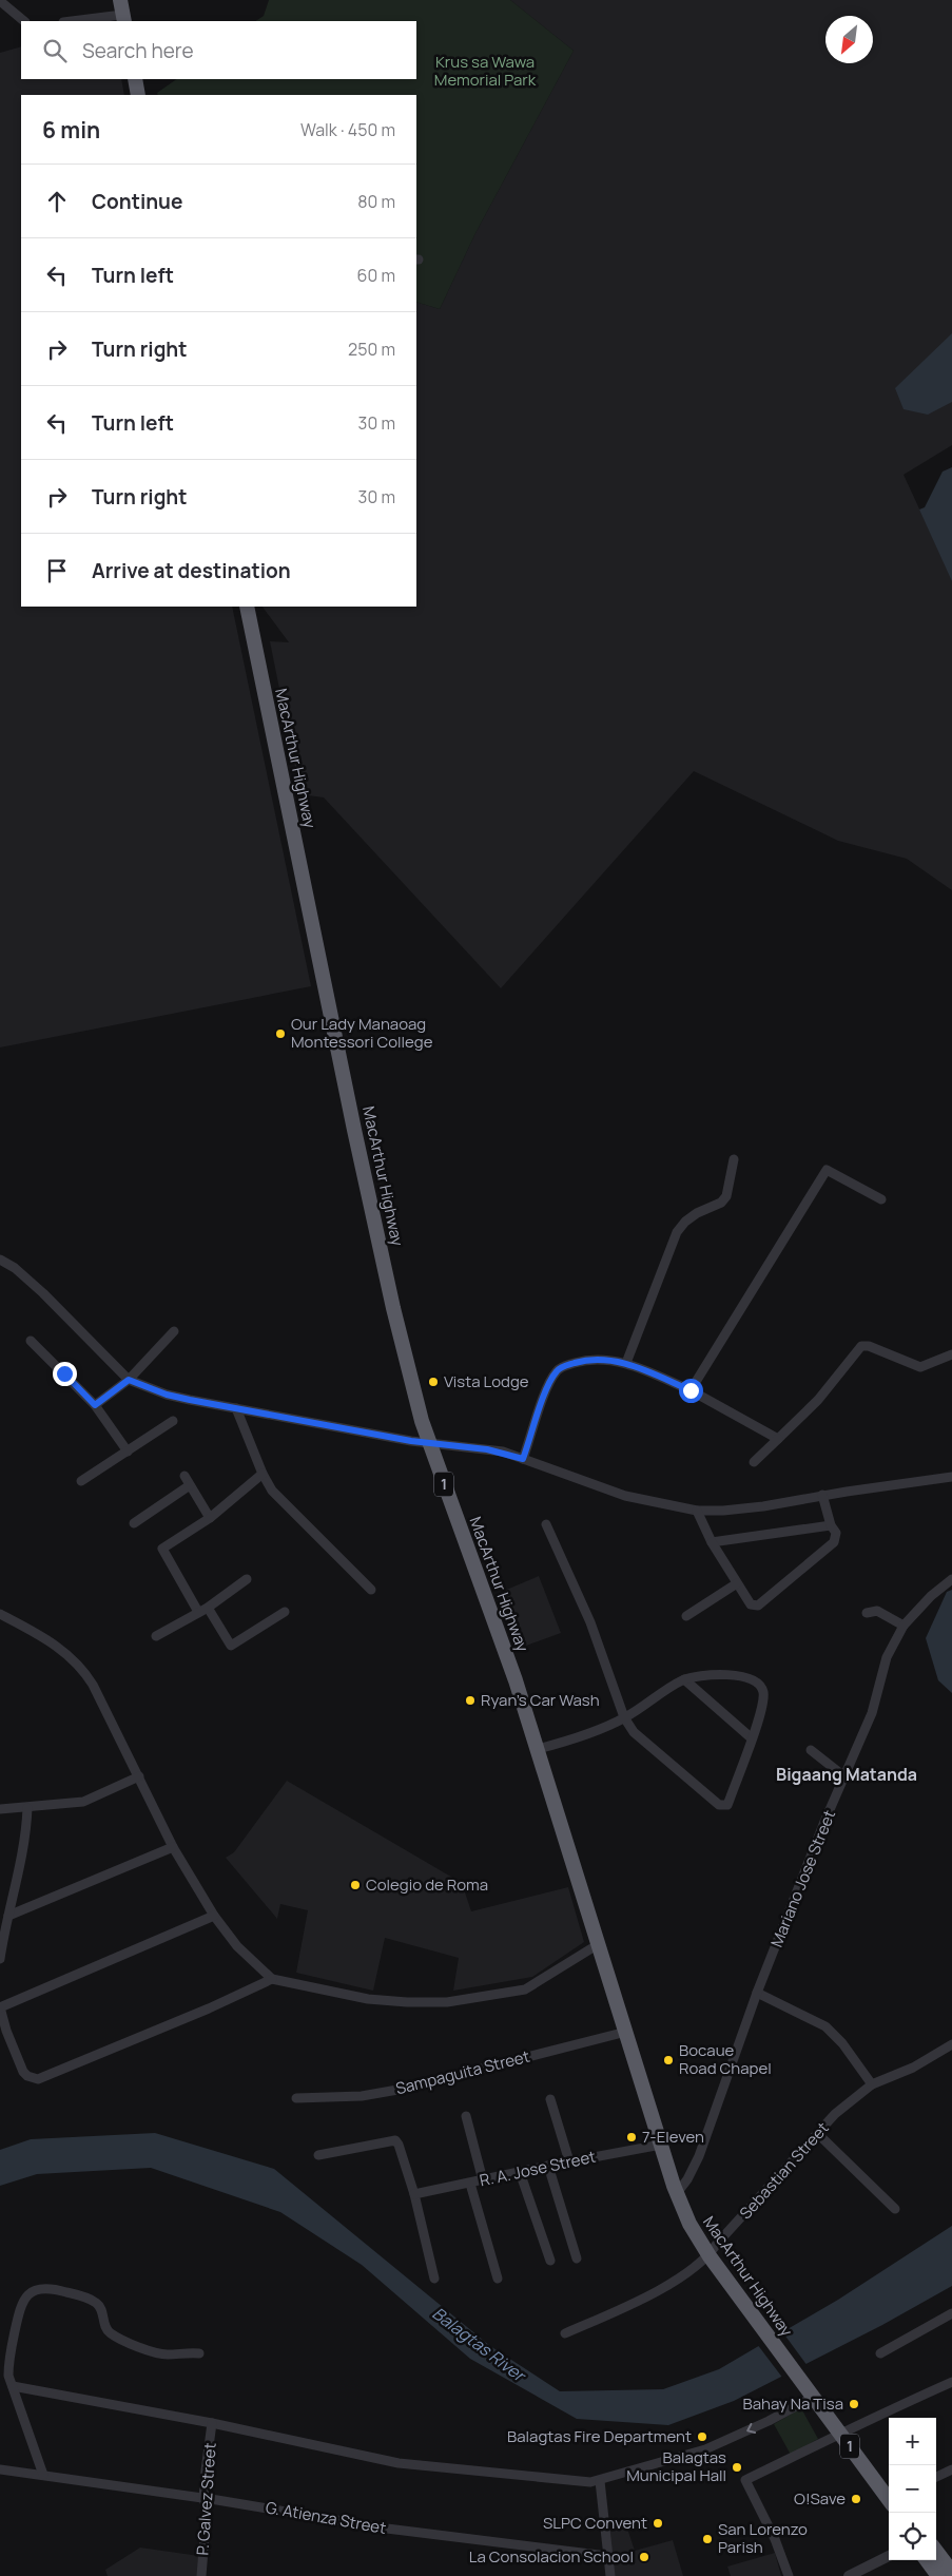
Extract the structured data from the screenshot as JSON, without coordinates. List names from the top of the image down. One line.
{"streets":{"highway":["MacArthur Highway","1"],"street":["Mariano Jose Street","Sampaguita Street","R. A. Jose Street","Sebastian Street","P. Galvez Street","G. Atienza Street"]},"crossings":[["MacArthur Highway","Mariano Jose Street"],["MacArthur Highway","Sampaguita Street"],["MacArthur Highway","R. A. Jose Street"],["MacArthur Highway","Sebastian Street"],["P. Galvez Street","G. Atienza Street"]],"districts":["Bigaang Matanda"],"water":["Balagtas River"],"parks":["Krus sa Wawa Memorial Park"],"places":["Our Lady Manaoag Montessori College","Vista Lodge","Ryan’s Car Wash","Colegio de Roma","Bocaue Road Chapel","7-Eleven","Bahay Na Tisa","Balagtas Fire Department","Balagtas Municipal Hall","O!Save","SLPC Convent","San Lorenzo Parish","La Consolacion School"],"north":"bottom left","page":{"search":"Search here","heading":["6 min","Walk · 450 m"],"list":[["Continue","80 m"],["Turn left","60 m"],["Turn right","250 m"],["Turn left","30 m"],["Turn right","30 m"],"Arrive at destination"],"map_buttons":["+","−"]}}
